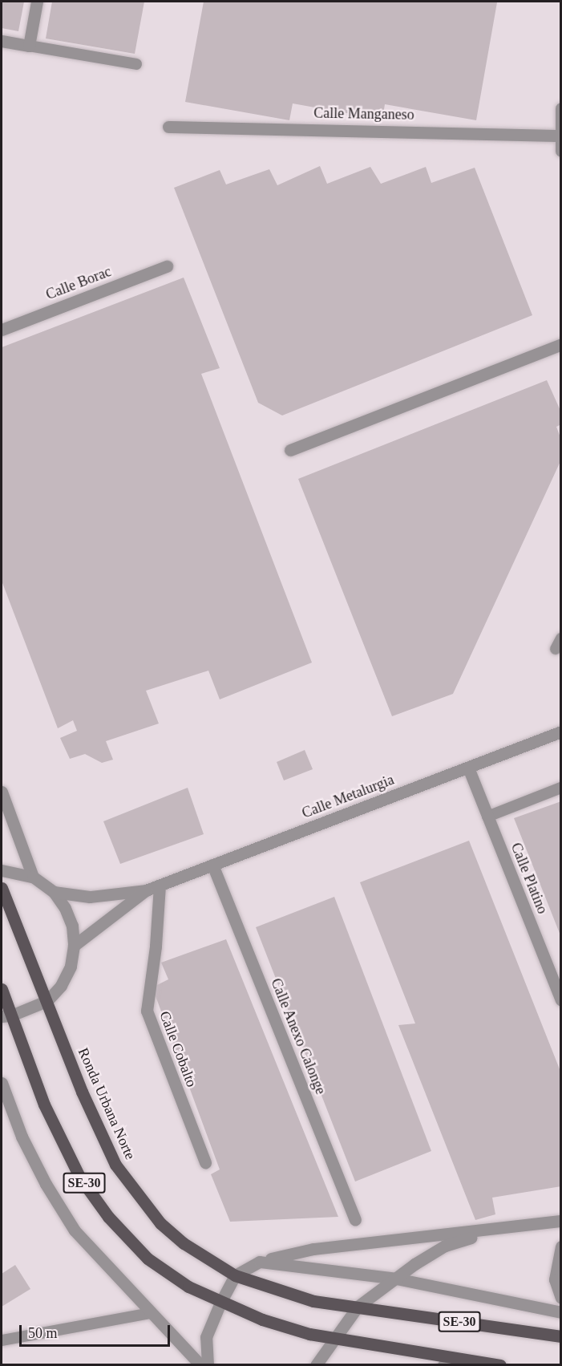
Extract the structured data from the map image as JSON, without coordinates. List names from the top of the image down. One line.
{"streets":{"main road":["Ronda Urbana Norte","SE-30"],"street":["Calle Manganeso","Calle Borac","Calle Metalurgia","Calle Platino","Calle Anexo Calonge","Calle Cobalto"]},"crossings":[["Calle Metalurgia","Calle Platino"],["Calle Metalurgia","Calle Anexo Calonge"],["Calle Metalurgia","Calle Cobalto"]],"scale_bar":"50 m"}
